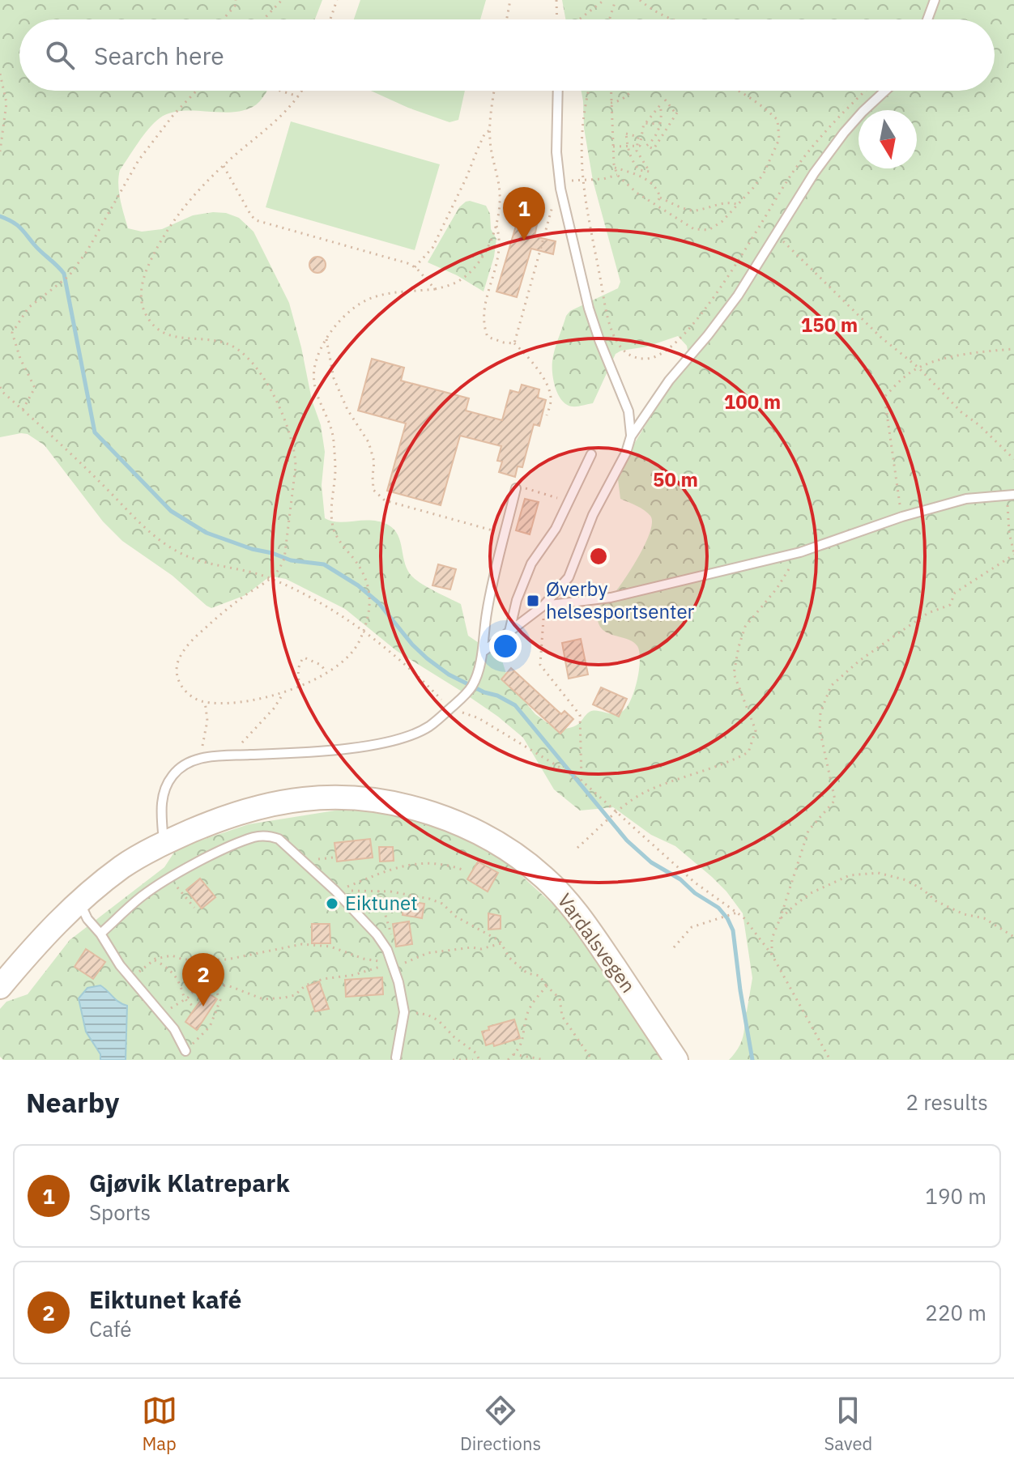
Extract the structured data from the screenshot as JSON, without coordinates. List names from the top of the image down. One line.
{"streets":{"main road":["Vardalsvegen"]},"places":{"transit":["Øverby helsesportsenter"],"other":["Eiktunet"]},"north":"bottom","page":{"search":"Search here","pins":["1","2"],"heading":["Nearby","2 results"],"list":[{"mark":"1","name":"Gjøvik Klatrepark","note":"Sports","value":"190 m"},{"mark":"2","name":"Eiktunet kafé","note":"Café","value":"220 m"}],"nav":["Map","Directions","Saved"]},"rings":["150 m","100 m","50 m"]}
